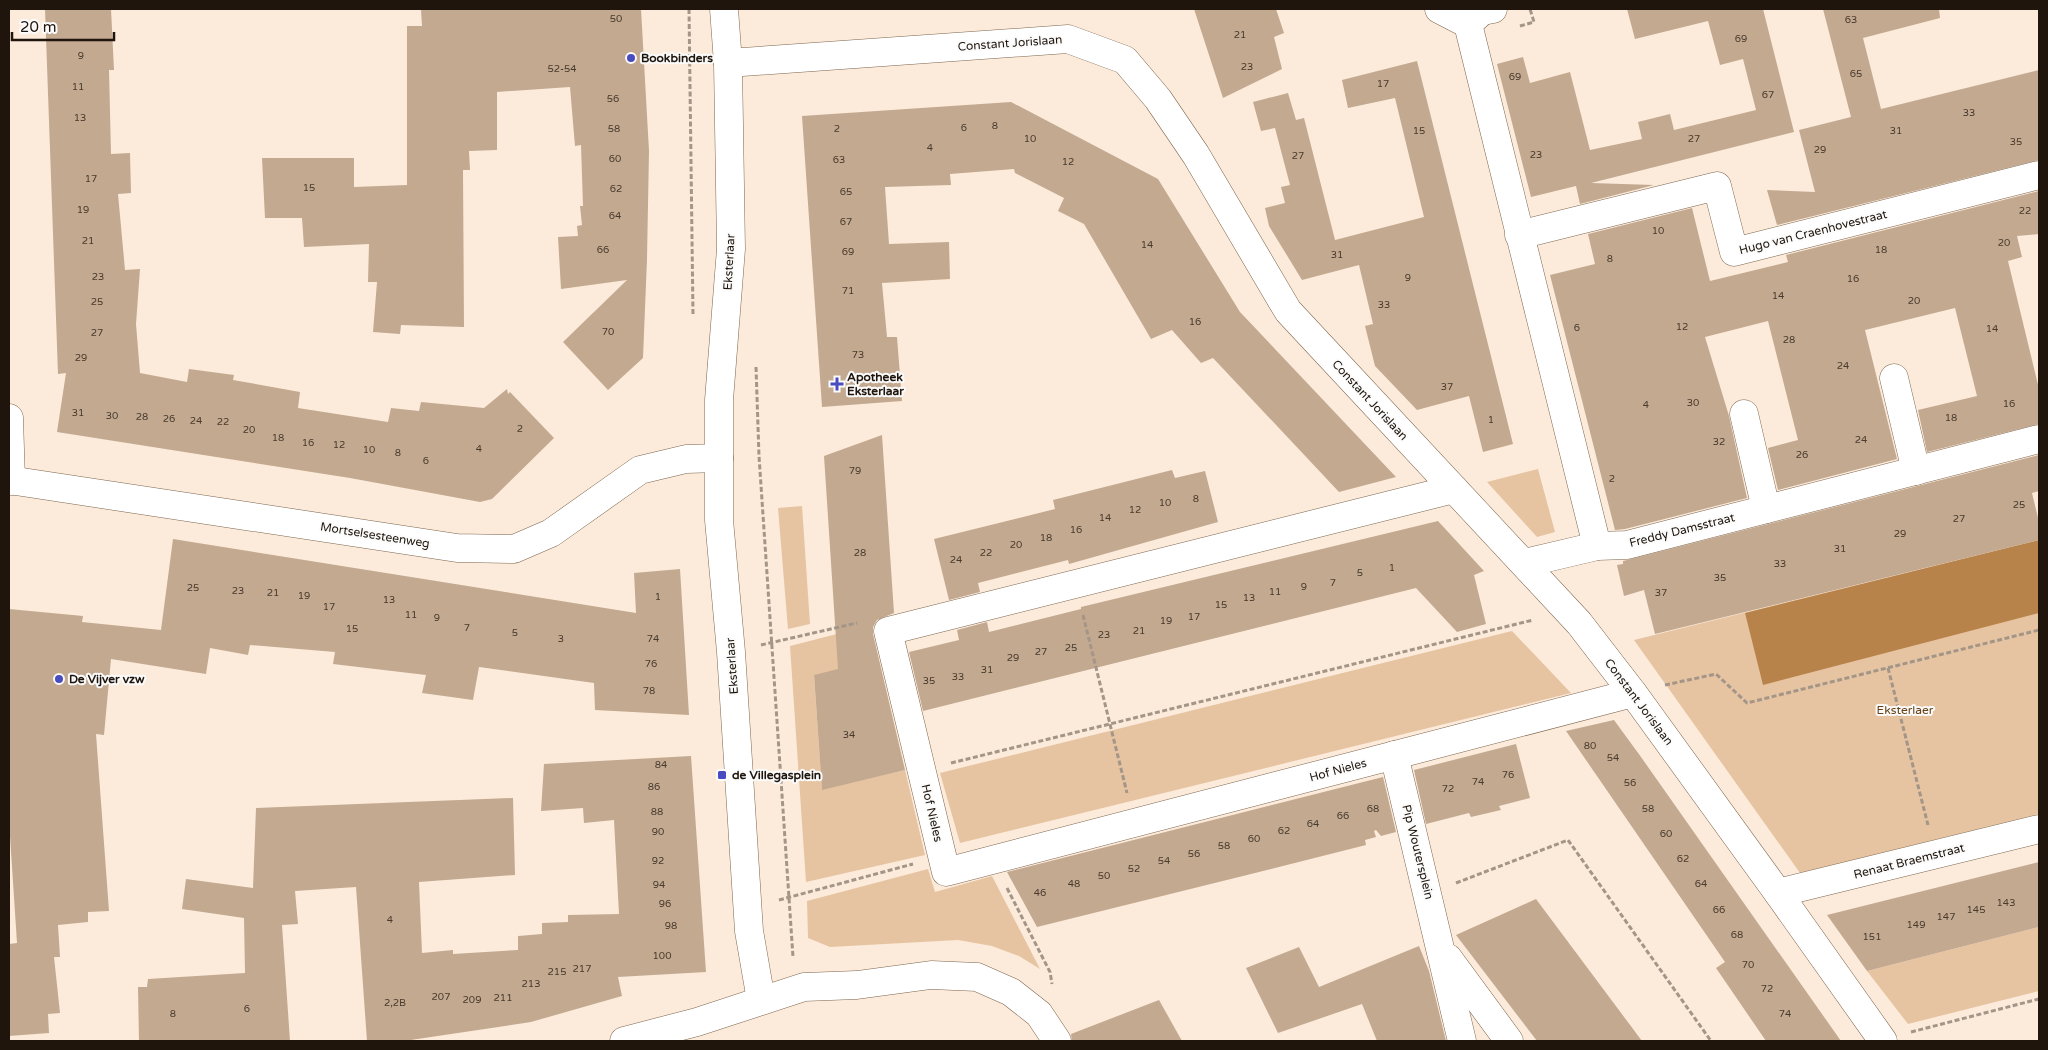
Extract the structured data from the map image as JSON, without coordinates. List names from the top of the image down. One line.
{"streets":{"street":["Constant Jorislaan","Hugo van Craenhovestraat","Eksterlaar","Freddy Damsstraat","Mortselsesteenweg","Hof Nieles","Pip Woutersplein","Renaat Braemstraat"]},"crossings":[["Constant Jorislaan","Eksterlaar"],["Constant Jorislaan","Hof Nieles"],["Constant Jorislaan","Renaat Braemstraat"],["Eksterlaar","Mortselsesteenweg"],["Hof Nieles","Pip Woutersplein"]],"parks":["Eksterlaer"],"places":{"other":["Bookbinders","De Vijver vzw"],"health":["Apotheek Eksterlaar"],"transit":["de Villegasplein"]},"house_numbers":["50","63","21","69","9","23","52-54","65","69","17","11","67","56","33","13","8","6","58","2","15","31","10","27","35","4","29","23","27","60","63","12","17","15","62","65","19","22","64","67","10","21","20","14","66","18","69","31","8","23","9","16","71","14","20","25","33","16","12","6","14","70","27","28","73","29","24","37","30","16","4","31","30","28","18","26","1","24","22","2","20","18","24","32","16","12","4","10","8","26","6","79","2","8","10","25","12","14","27","16","29","18","20","31","28","22","24","33","1","5","35","7","9","25","23","11","21","37","19","1","13","13","15","17","11","17","9","19","7","15","21","5","23","3","74","25","27","29","76","31","33","35","78","34","80","54","84","76","74","56","86","72","68","58","88","66","64","62","90","60","60","58","56","62","92","54","52","50","48","64","94","46","143","96","66","145","147","4","149","98","68","151","100","70","217","215","213","72","207","211","209","2,2B","6","8","74"],"scale_bar":"20 m"}
